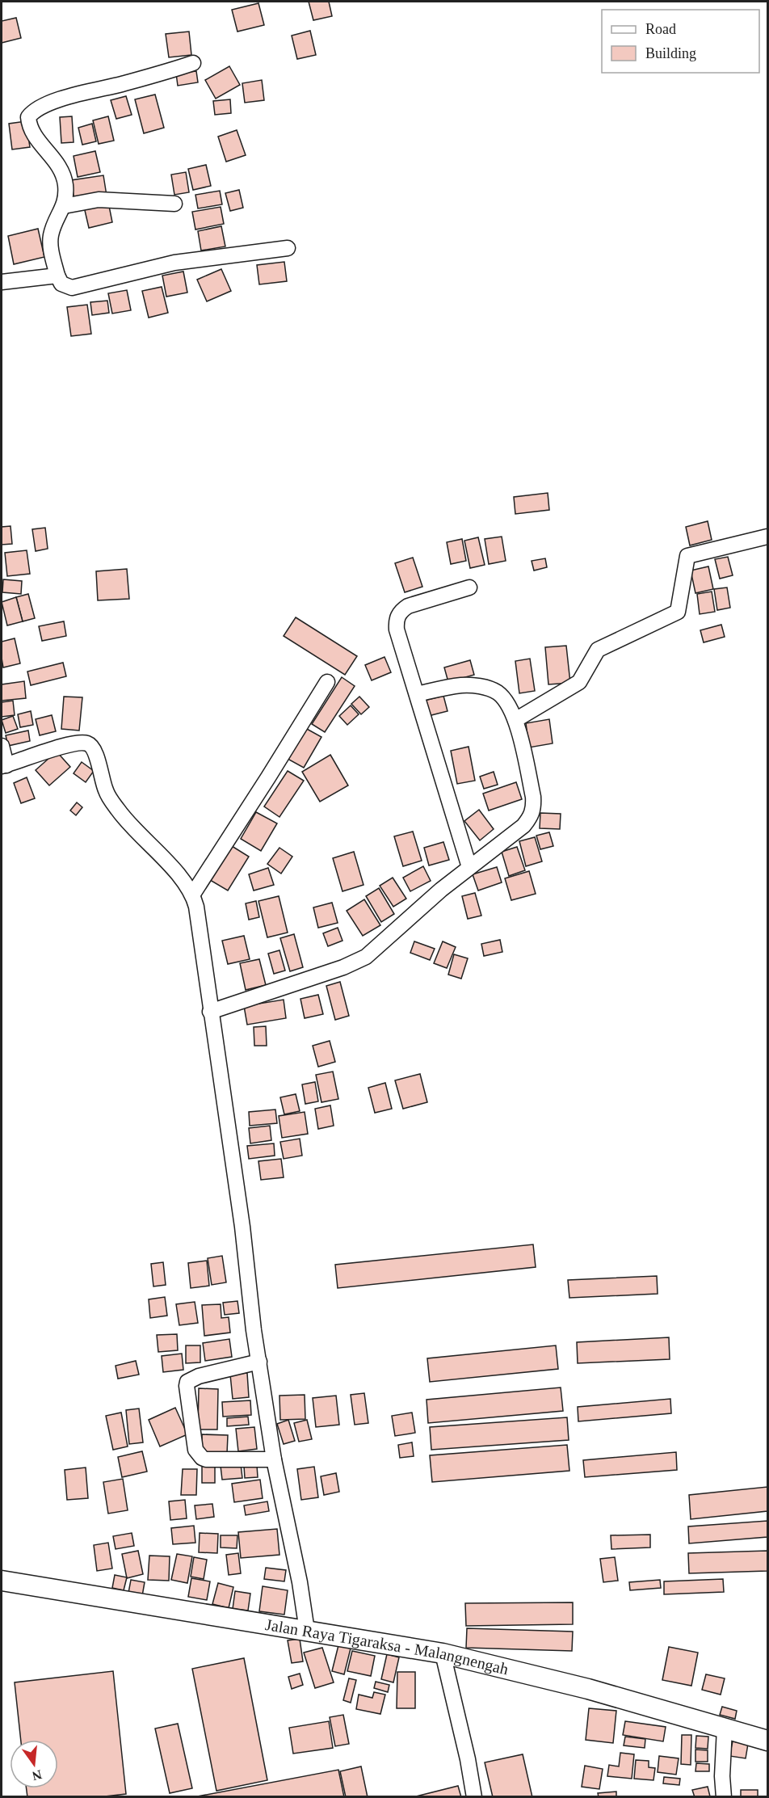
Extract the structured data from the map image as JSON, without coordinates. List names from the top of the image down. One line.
{"streets":{"main road":["Jalan Raya Tigaraksa - Malangnengah"]},"legend":["Road","Building"],"north":"bottom"}
